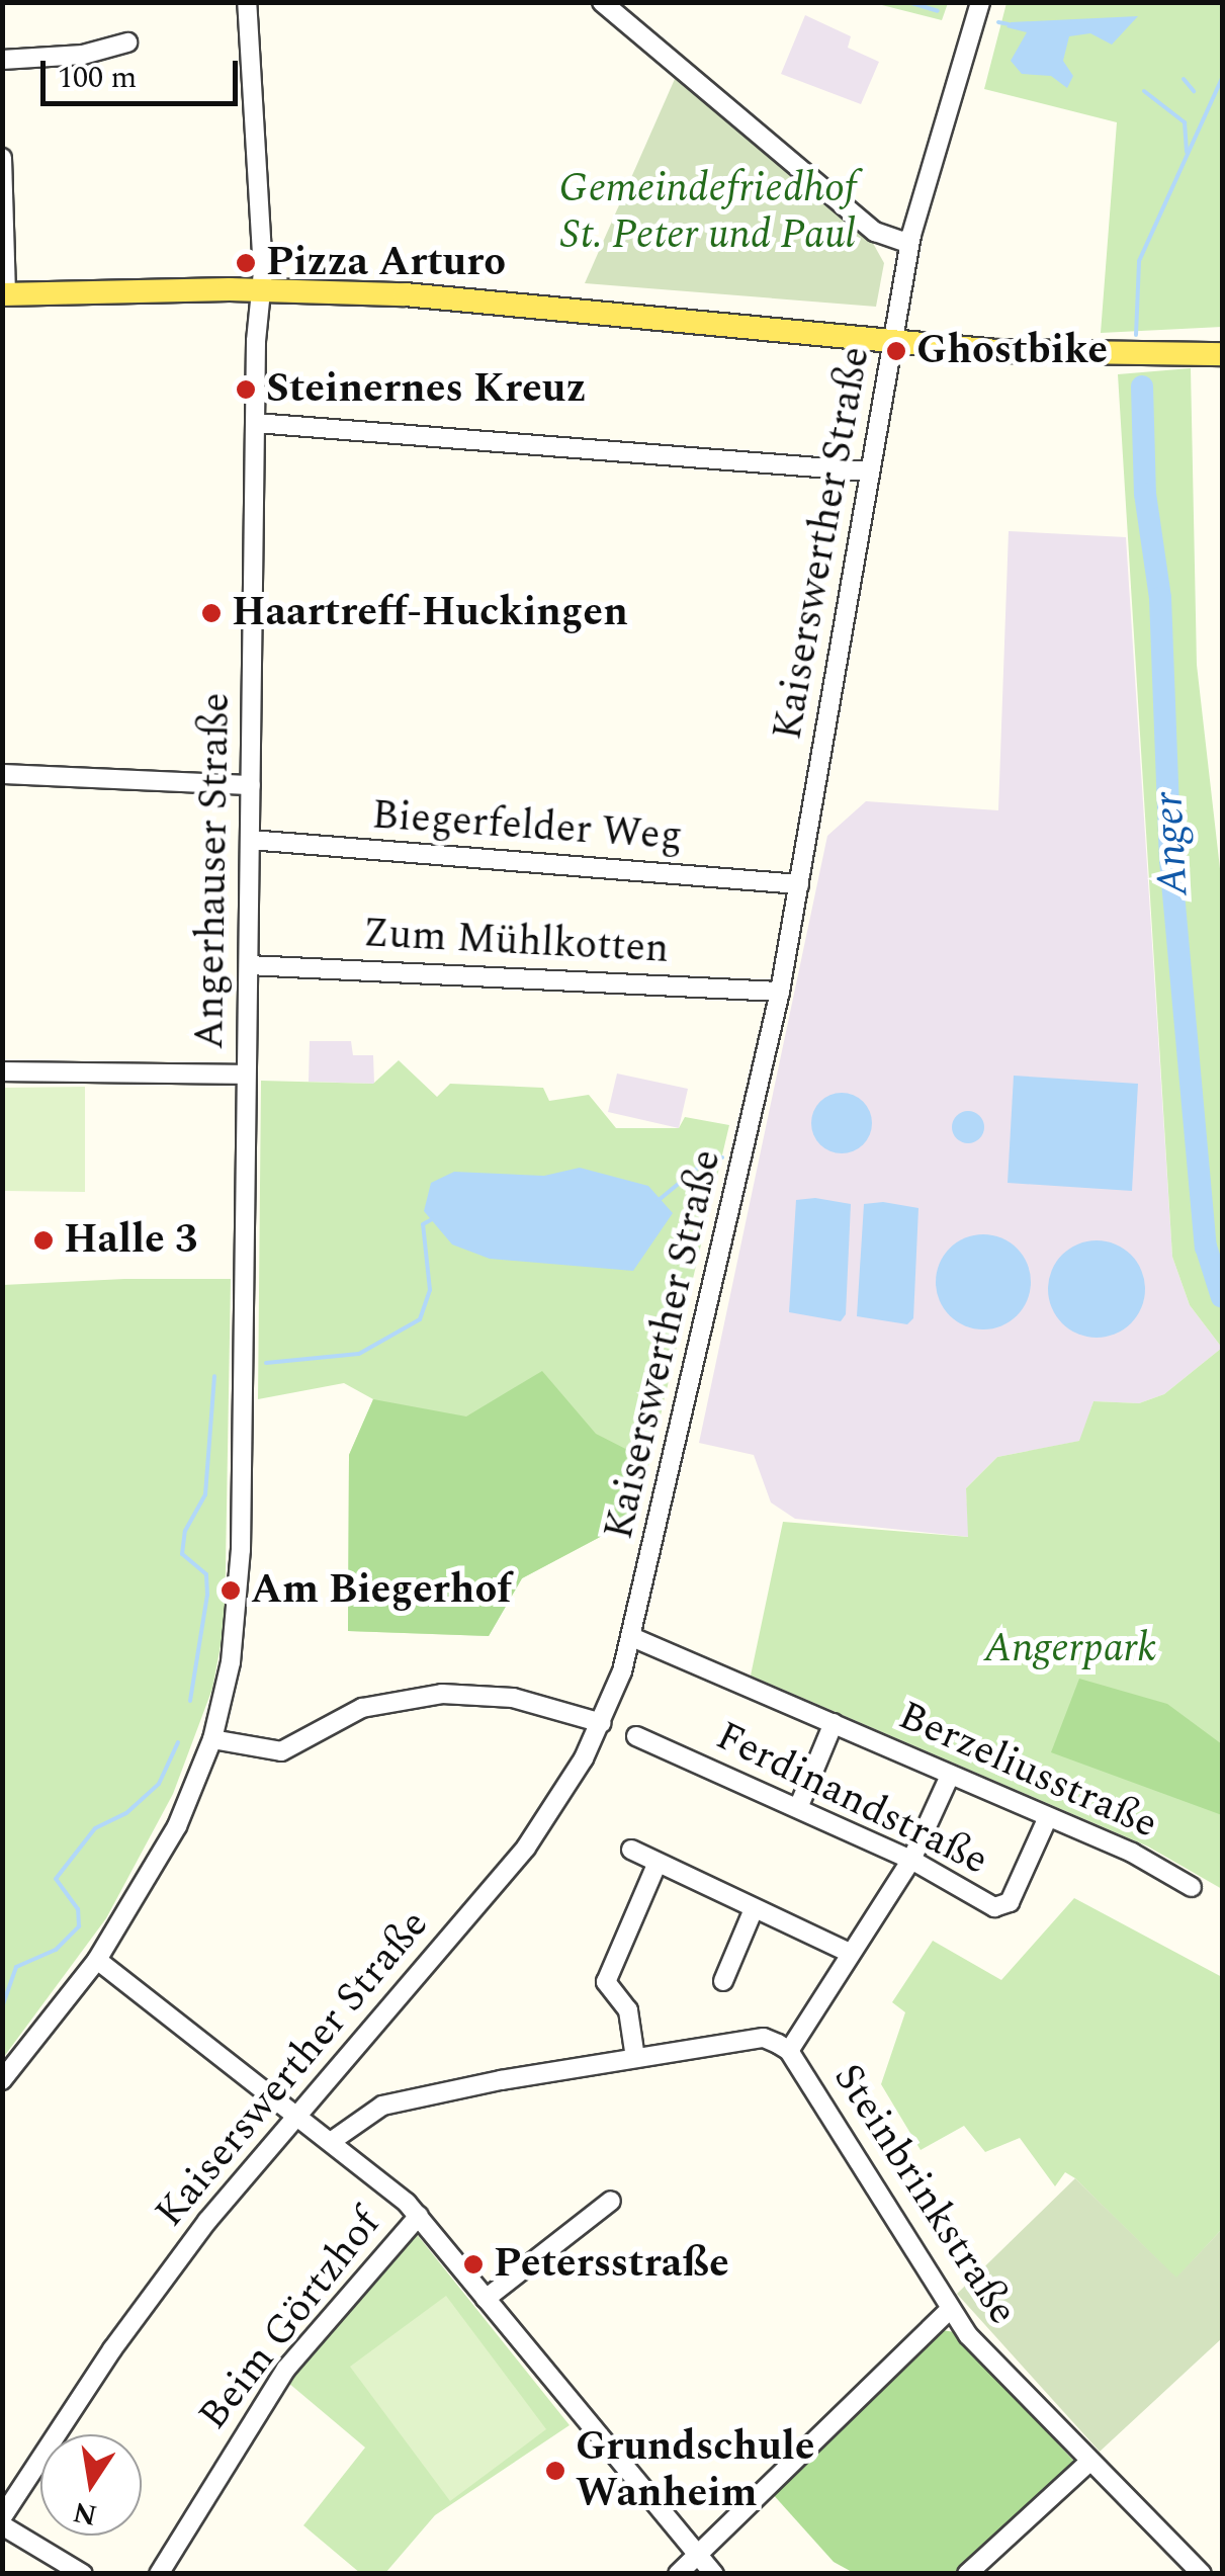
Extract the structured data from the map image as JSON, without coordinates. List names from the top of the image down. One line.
{"streets":{"street":["Kaiserswerther Straße","Biegerfelder Weg","Angerhauser Straße","Zum Mühlkotten","Berzeliusstraße","Ferdinandstraße","Steinbrinkstraße","Beim Görtzhof"]},"crossings":[["Kaiserswerther Straße","Biegerfelder Weg"],["Kaiserswerther Straße","Zum Mühlkotten"],["Kaiserswerther Straße","Berzeliusstraße"],["Biegerfelder Weg","Angerhauser Straße"],["Angerhauser Straße","Zum Mühlkotten"],["Berzeliusstraße","Ferdinandstraße"]],"water":["Anger"],"parks":["Gemeindefriedhof St. Peter und Paul","Angerpark"],"places":["Pizza Arturo","Ghostbike","Steinernes Kreuz","Haartreff-Huckingen","Halle 3","Am Biegerhof","Petersstraße","Grundschule Wanheim"],"scale_bar":"100 m","north":"bottom"}
